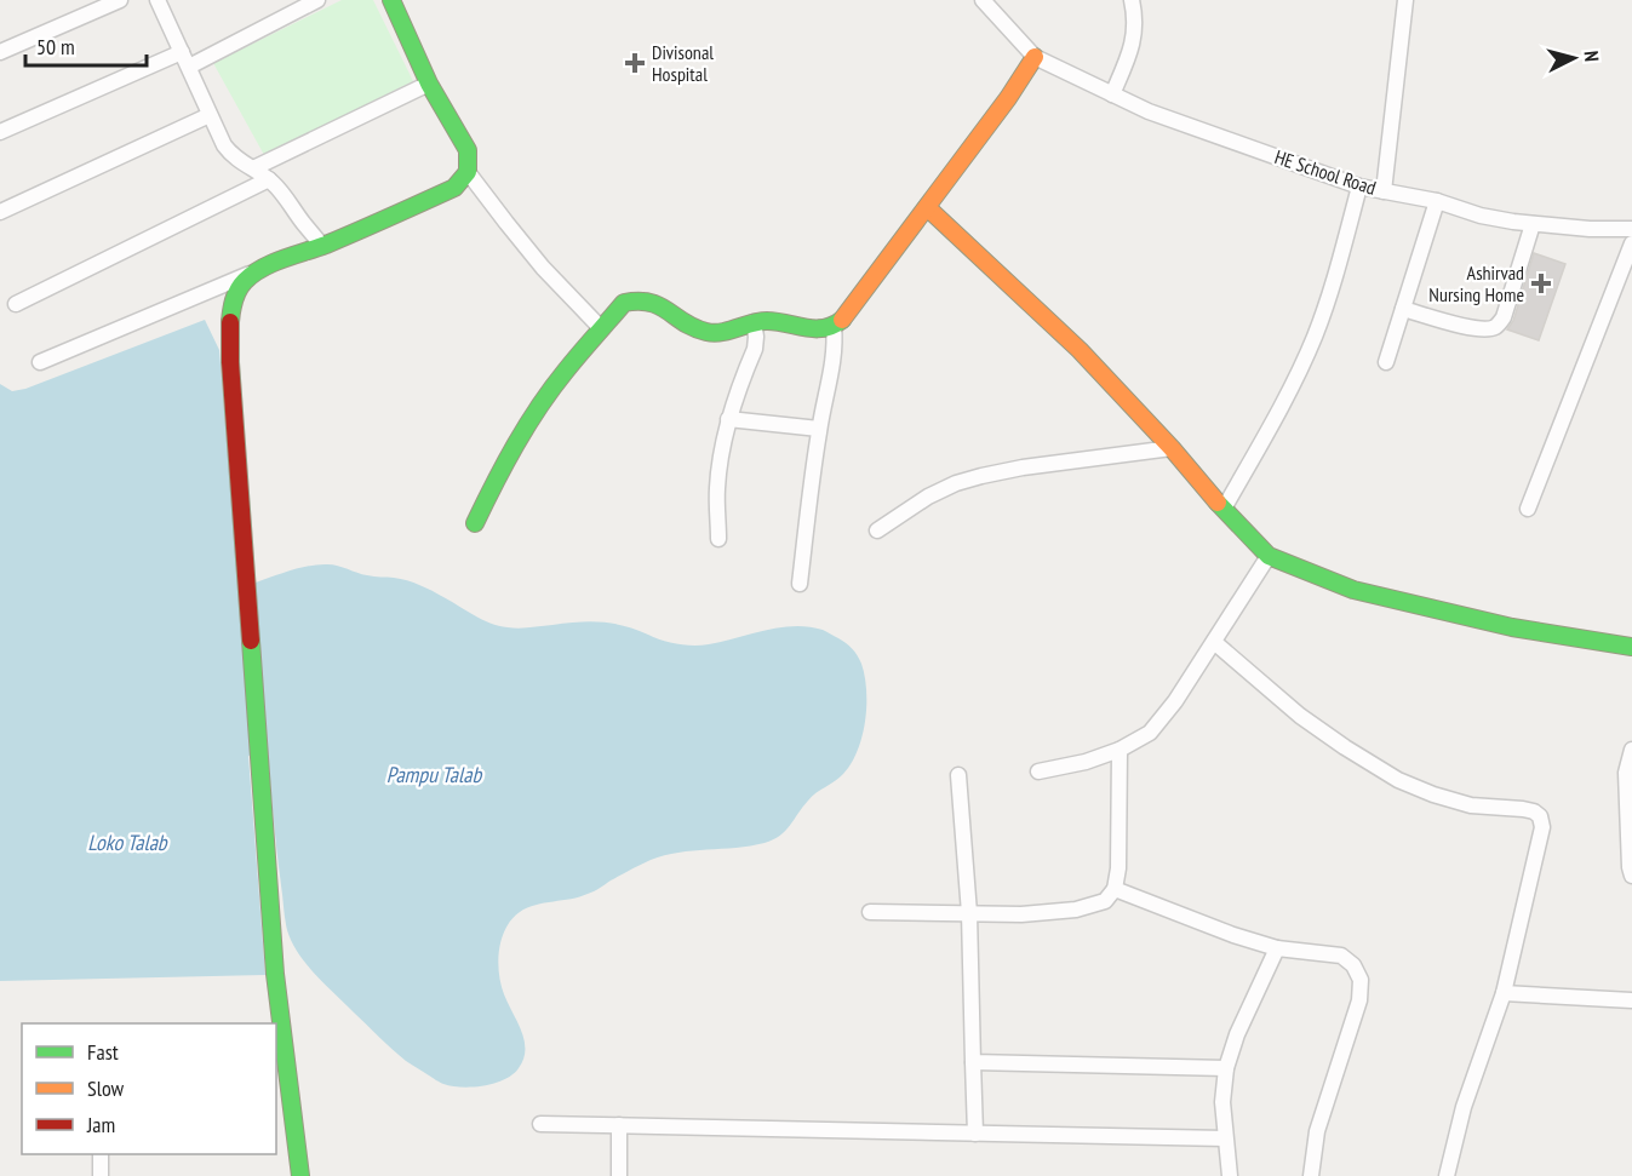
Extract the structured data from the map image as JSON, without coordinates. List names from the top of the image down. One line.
{"streets":{"street":["HE School Road"]},"water":["Pampu Talab","Loko Talab"],"places":{"health":["Divisonal Hospital","Ashirvad Nursing Home"]},"legend":["Fast","Slow","Jam"],"scale_bar":"50 m","north":"right"}
